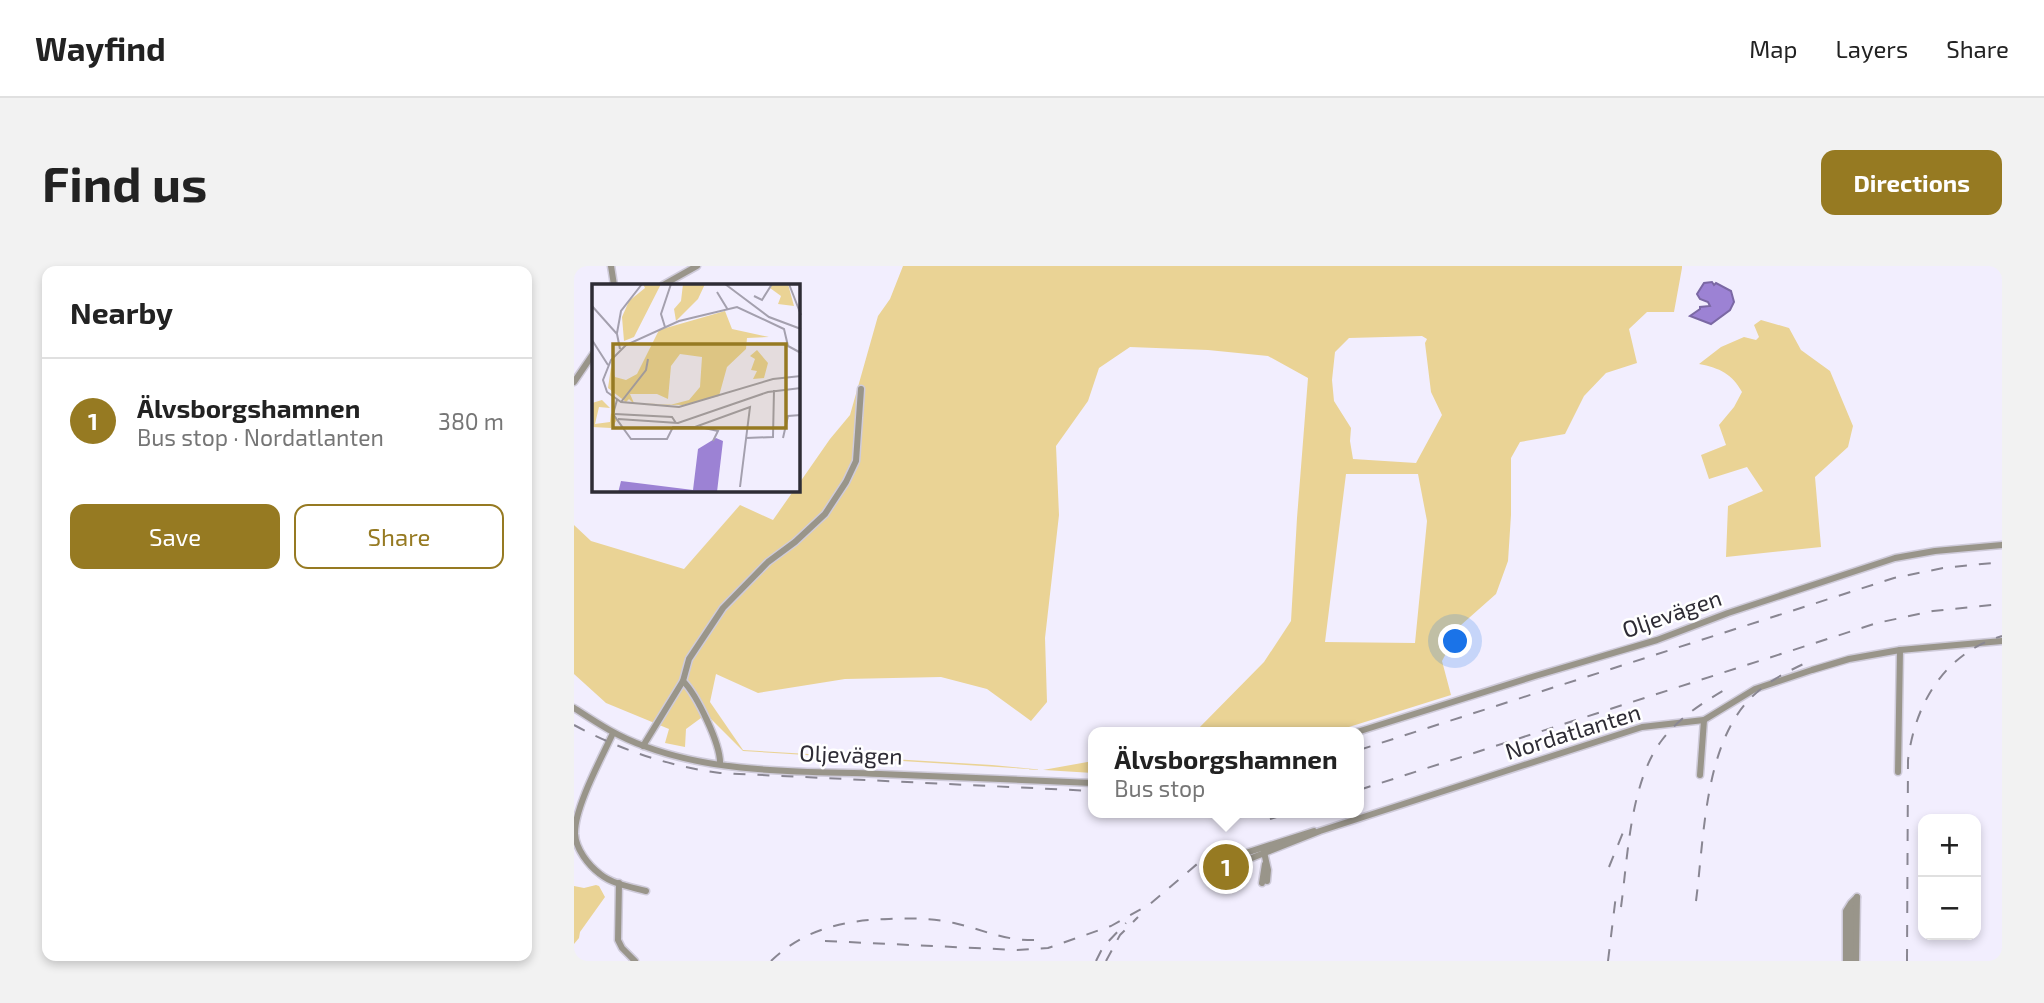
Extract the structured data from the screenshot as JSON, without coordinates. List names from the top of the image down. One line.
{"streets":{"street":["Oljevägen","Nordatlanten"]},"page":{"header":"Wayfind","nav":["Map","Layers","Share"],"buttons":["Directions",["Save","Share"]],"title":"Find us","heading":"Nearby","list":[{"mark":"1","name":"Älvsborgshamnen","note":"Bus stop · Nordatlanten","value":"380 m"}],"popup":["Älvsborgshamnen","Bus stop"],"map_buttons":["+","−"],"pins":"1"}}
